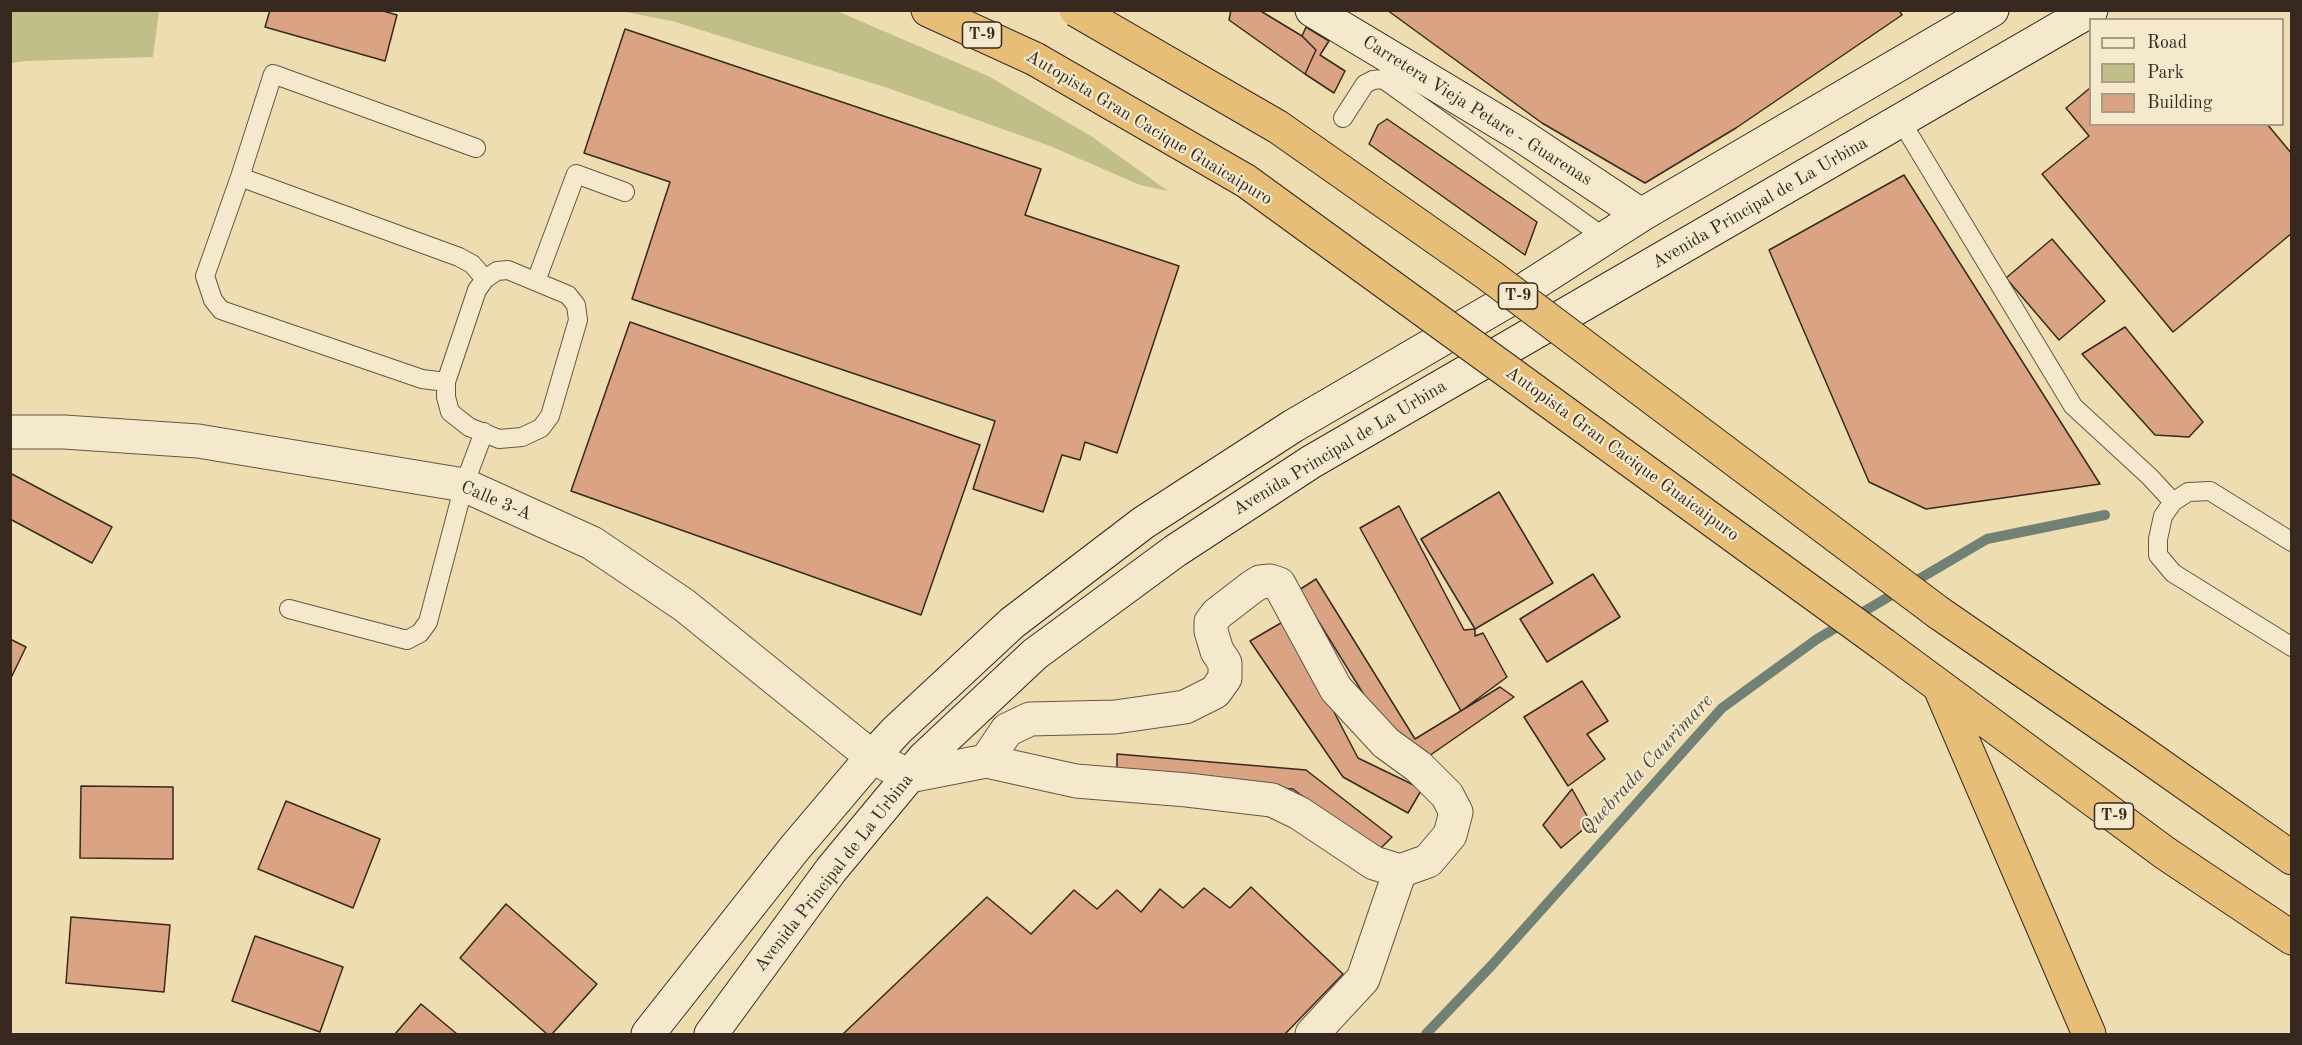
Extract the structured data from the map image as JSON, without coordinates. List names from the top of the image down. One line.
{"streets":{"highway":["T-9","Autopista Gran Cacique Guaicaipuro"],"main road":["Carretera Vieja Petare - Guarenas","Avenida Principal de La Urbina","Calle 3-A"]},"crossings":[["Avenida Principal de La Urbina","Calle 3-A"]],"water":["Quebrada Caurimare"],"legend":["Road","Park","Building"]}
